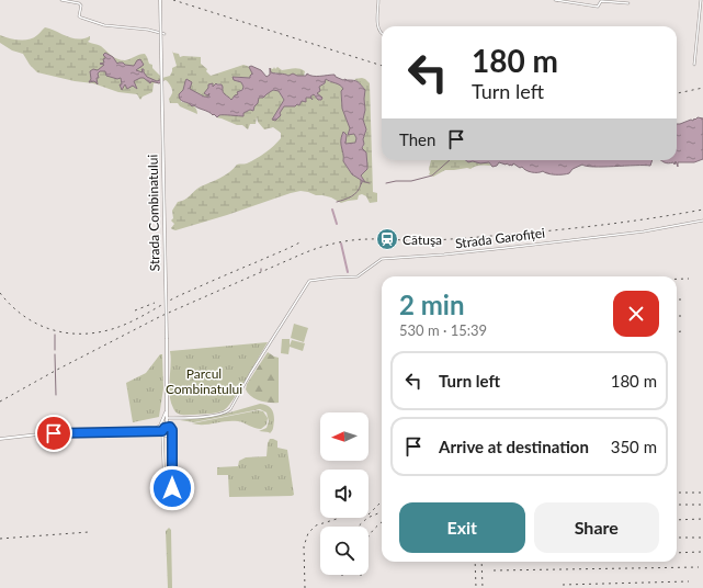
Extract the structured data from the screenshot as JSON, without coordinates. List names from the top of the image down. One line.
{"streets":{"street":["Strada Combinatului","Strada Garofiței"]},"crossings":[["Strada Combinatului","Strada Garofiței"]],"parks":["Parcul Combinatului"],"places":{"station":["Cătuşa"]},"north":"left","page":{"turn":["180 m","Turn left"],"then":"Then","heading":["2 min","530 m · 15:39"],"list":[{"name":"Turn left","value":"180 m"},{"name":"Arrive at destination","value":"350 m"}],"buttons":["Exit","Share"]}}
